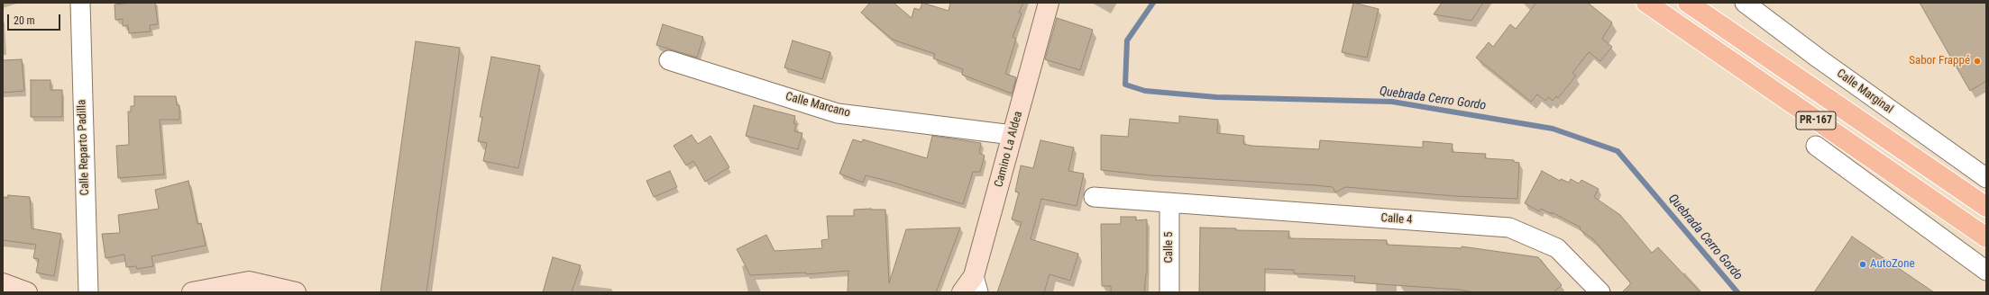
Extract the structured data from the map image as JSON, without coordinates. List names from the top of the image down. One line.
{"streets":{"main road":["PR-167"],"street":["Calle Marginal","Calle Marcano","Calle Reparto Padilla","Camino La Aldea","Calle 4","Calle 5"]},"crossings":[["Calle Marcano","Camino La Aldea"],["Calle 4","Calle 5"]],"water":["Quebrada Cerro Gordo"],"places":["Sabor Frappé","AutoZone"],"scale_bar":"20 m"}
